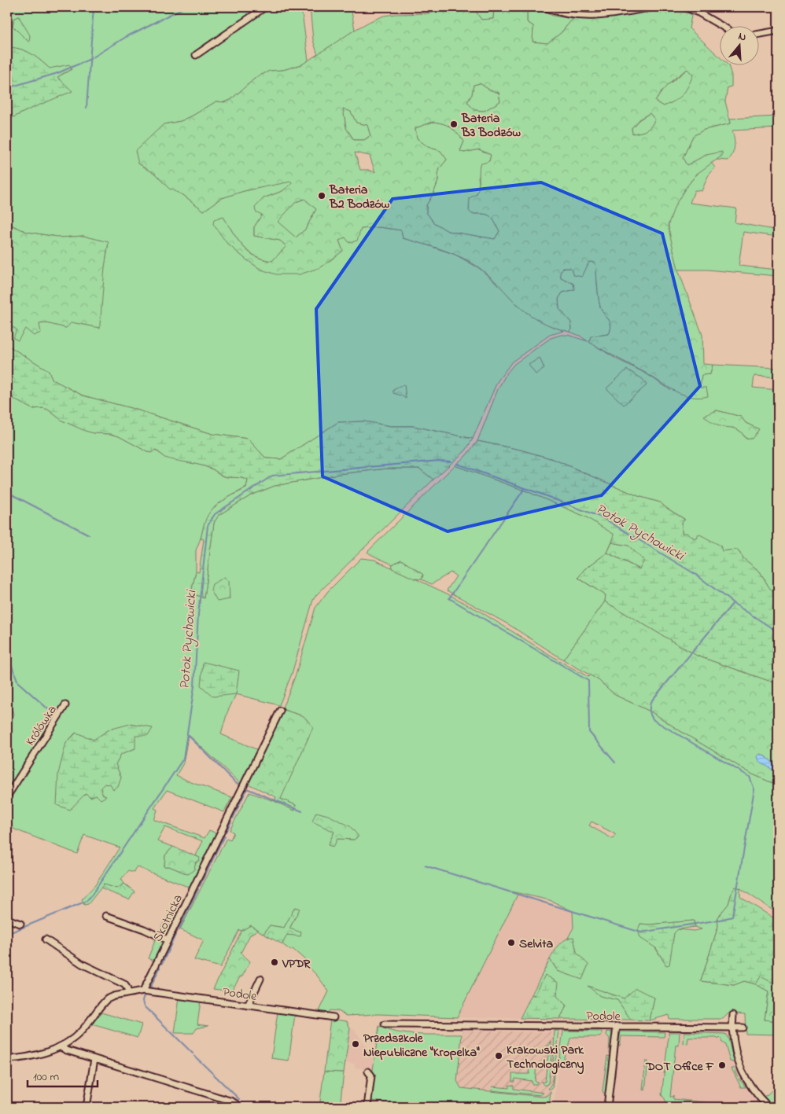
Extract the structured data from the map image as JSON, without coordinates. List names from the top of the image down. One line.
{"streets":{"street":["Królówka","Skotnicka","Podole"]},"crossings":[["Skotnicka","Podole"]],"water":["Potok Pychowicki"],"places":["Bateria B3 Bodzów","Bateria B2 Bodzów","Selvita","VPDR","Przedszkole Niepubliczne \"Kropelka\"","Krakowski Park Technologiczny","DOT Office F"],"scale_bar":"100 m","north":"top"}
